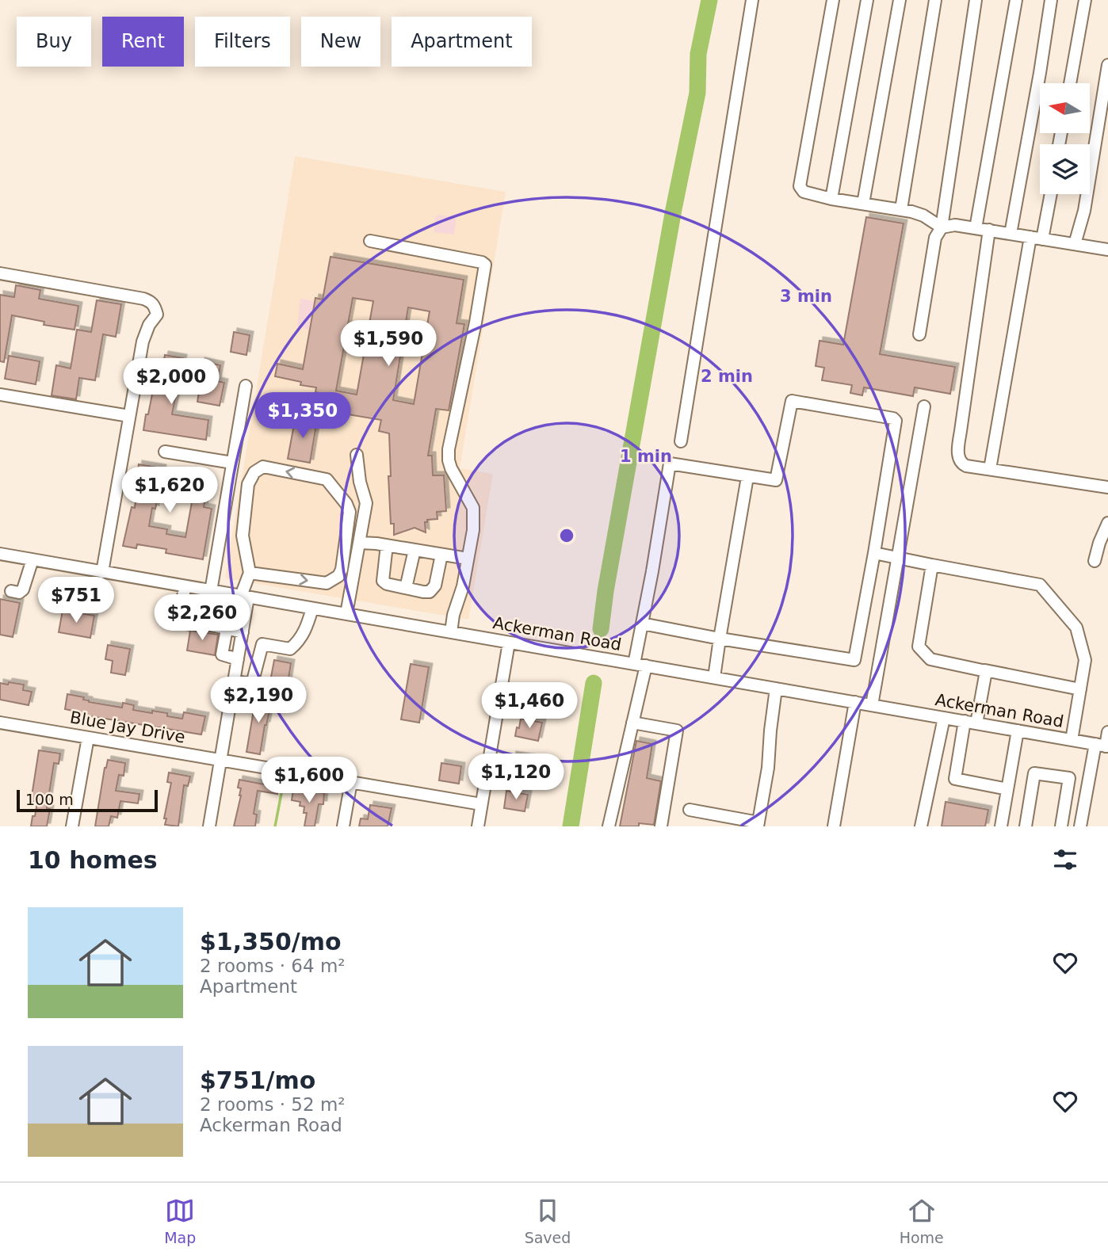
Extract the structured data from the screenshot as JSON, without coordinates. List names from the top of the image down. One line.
{"streets":{"street":["Ackerman Road","Blue Jay Drive"]},"scale_bar":"100 m","north":"left","page":{"chip":["Buy","Rent","Filters","New","Apartment"],"price":["$1,590","$2,000","$1,350","$1,620","$751","$2,260","$2,190","$1,460","$1,120","$1,600"],"scale":"100 m","heading":"10 homes","list":[{"name":"$1,350/mo","note":"2 rooms · 64 m² · Apartment"},{"name":"$751/mo","note":"2 rooms · 52 m² · Ackerman Road"}],"tabs":["Map","Saved","Home"]},"rings":["3 min","2 min","1 min"]}
